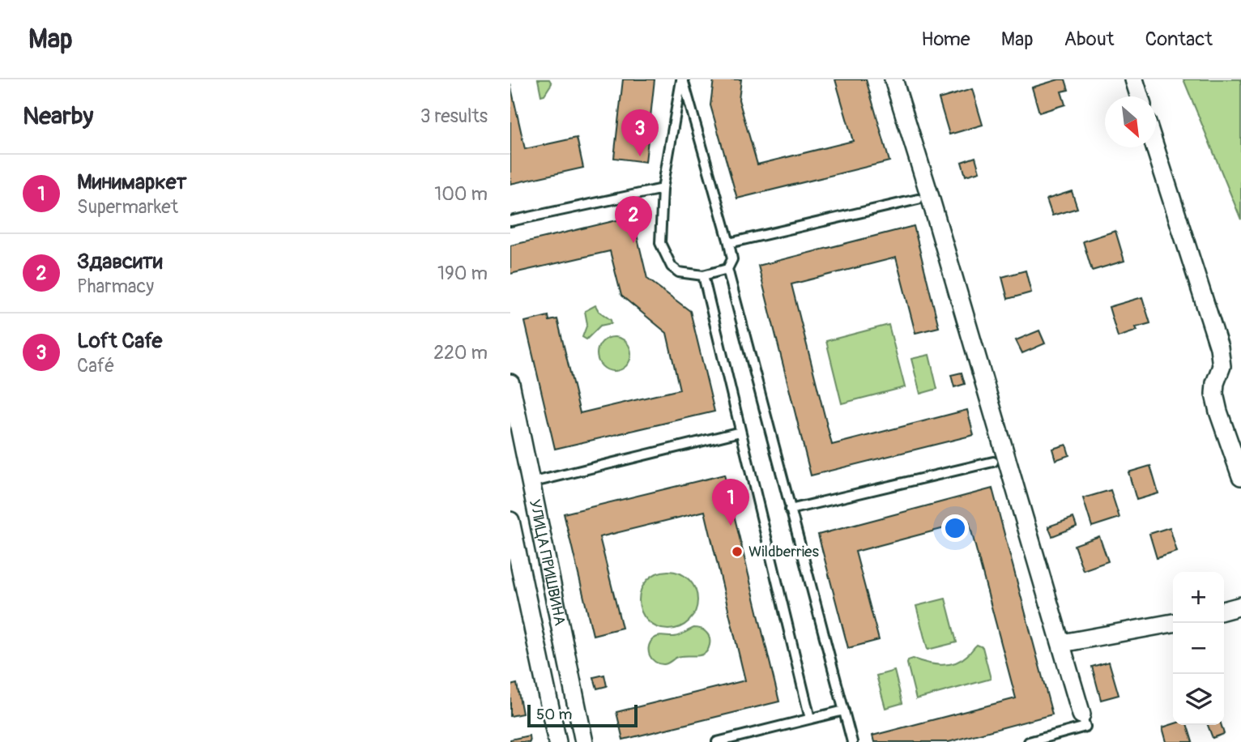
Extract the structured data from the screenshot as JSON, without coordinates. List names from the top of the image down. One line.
{"streets":{"street":["УЛИЦА ПРИШВИНА"]},"places":["Wildberries"],"scale_bar":"50 m","north":"bottom right","page":{"header":"Map","nav":["Home","Map","About","Contact"],"heading":["Nearby","3 results"],"pins":["3","2","1"],"list":[{"mark":"1","name":"Минимаркет","note":"Supermarket","value":"100 m"},{"mark":"2","name":"Здавсити","note":"Pharmacy","value":"190 m"},{"mark":"3","name":"Loft Cafe","note":"Café","value":"220 m"}],"map_buttons":["+","−"],"scale":"50 m"}}
